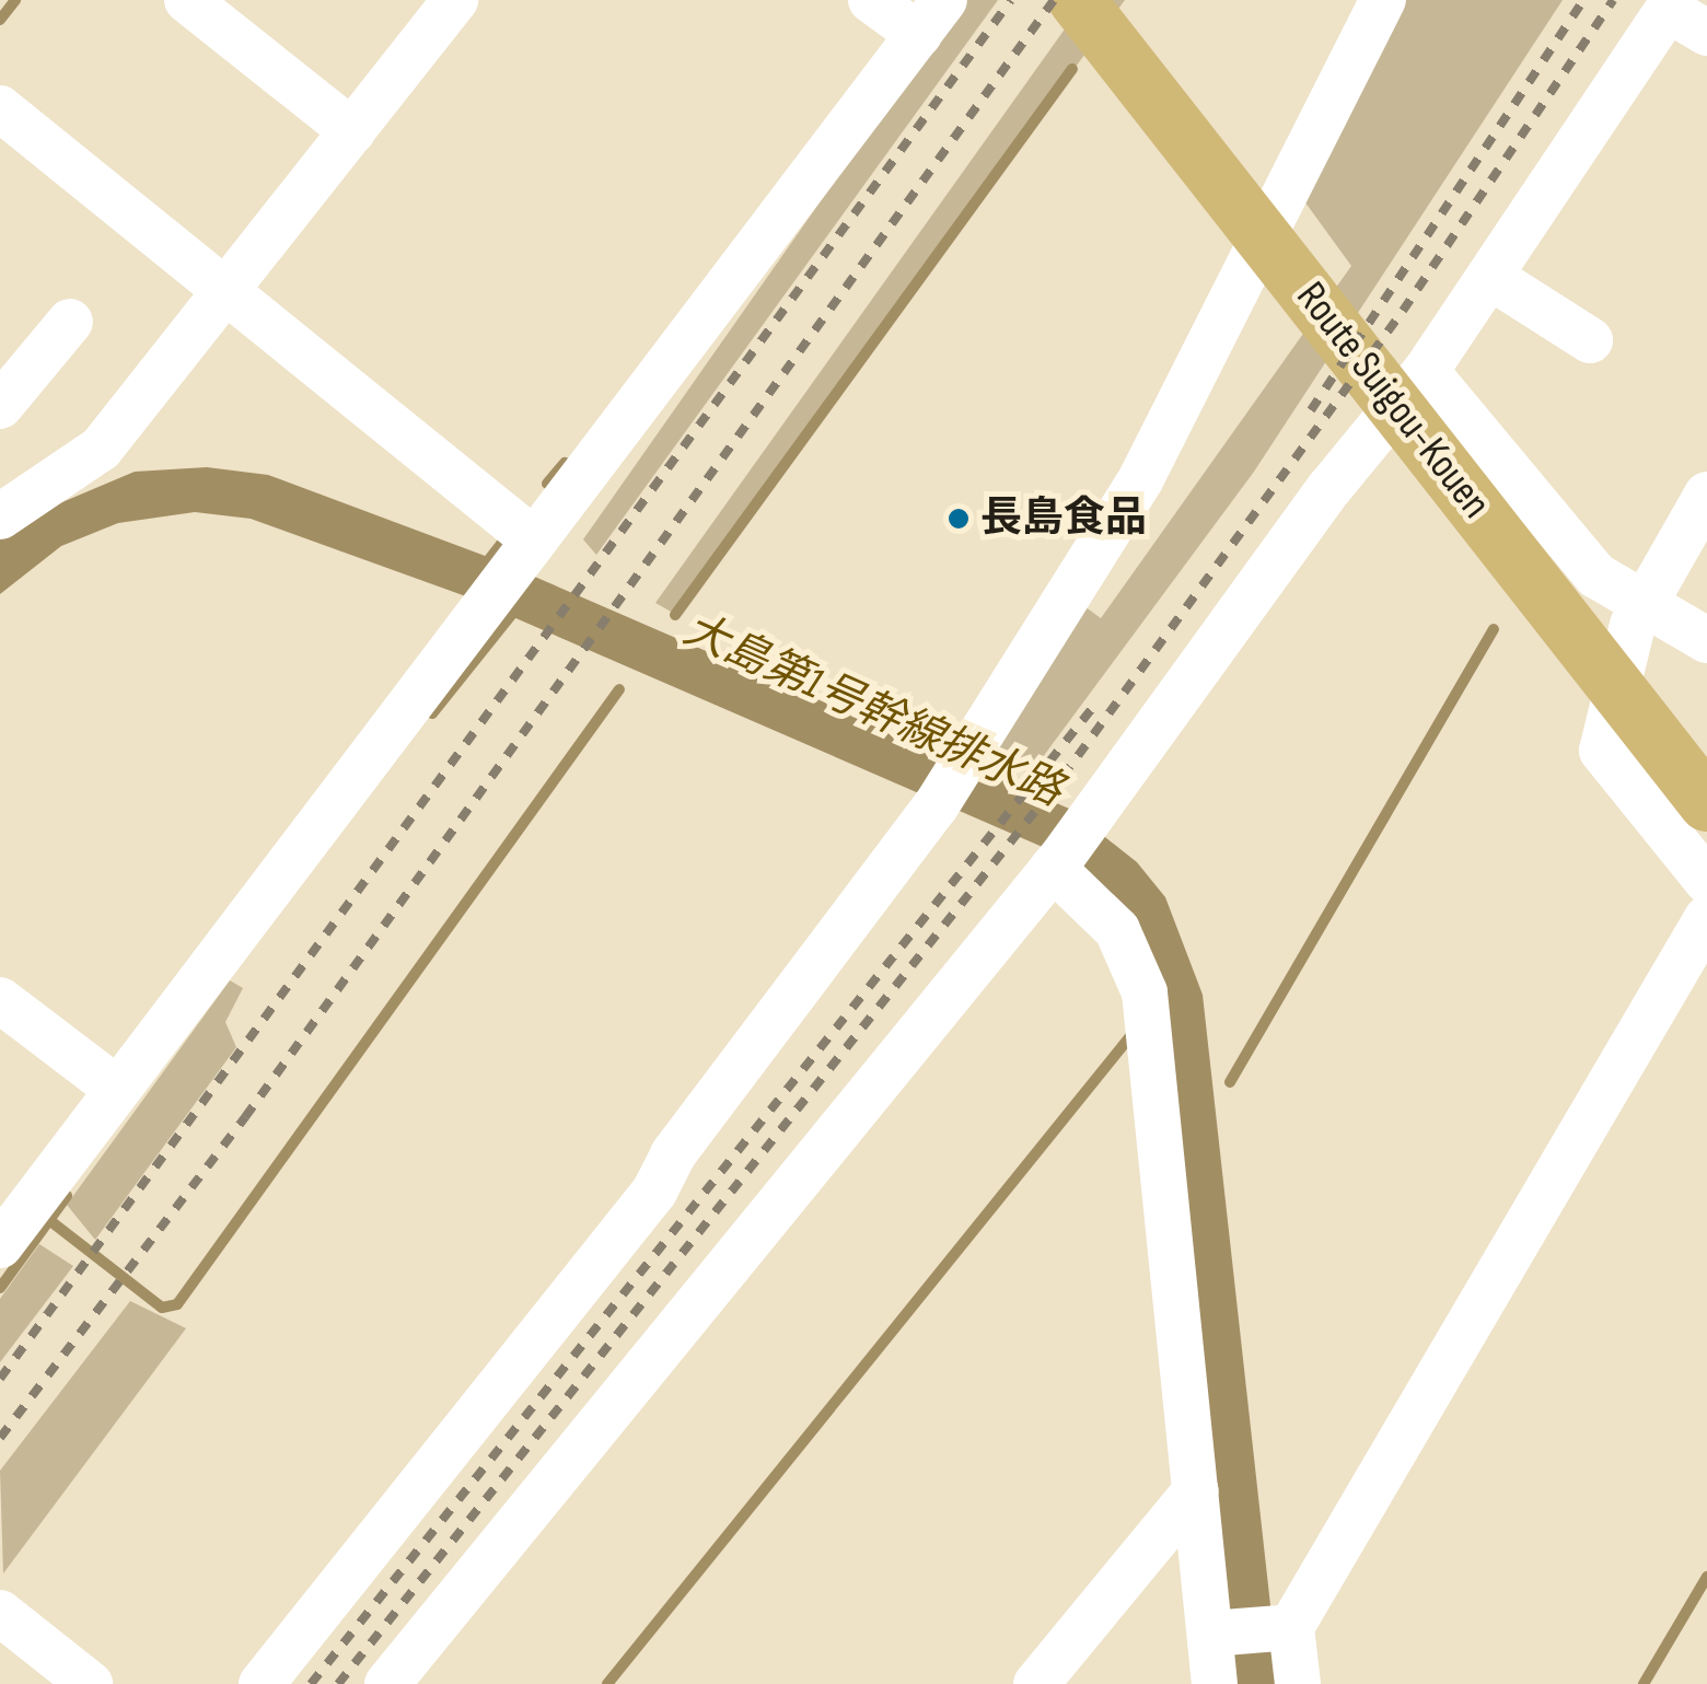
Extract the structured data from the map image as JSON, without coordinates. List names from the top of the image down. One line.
{"streets":{"main road":["Route Suigou-Kouen"]},"water":["大島第1号幹線排水路"],"places":["長島食品"]}
